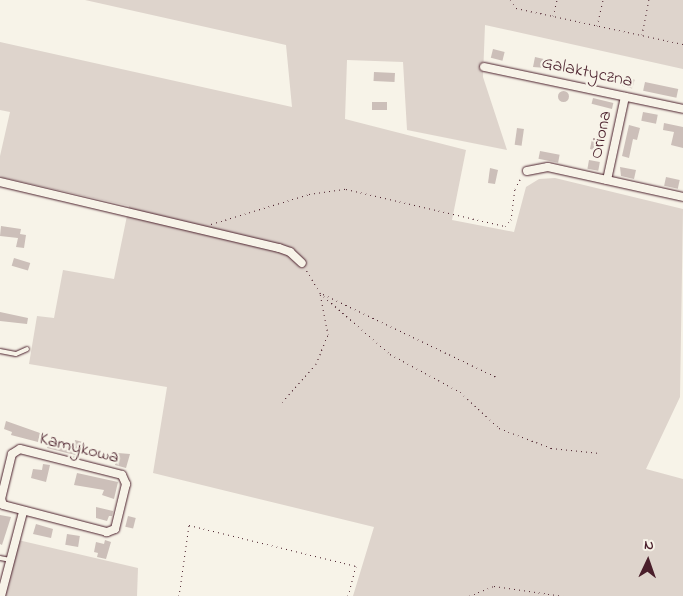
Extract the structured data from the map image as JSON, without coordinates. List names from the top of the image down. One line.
{"streets":{"street":["Galaktyczna","Oriona","Kamykowa"]},"crossings":[["Galaktyczna","Oriona"]],"north":"top"}
